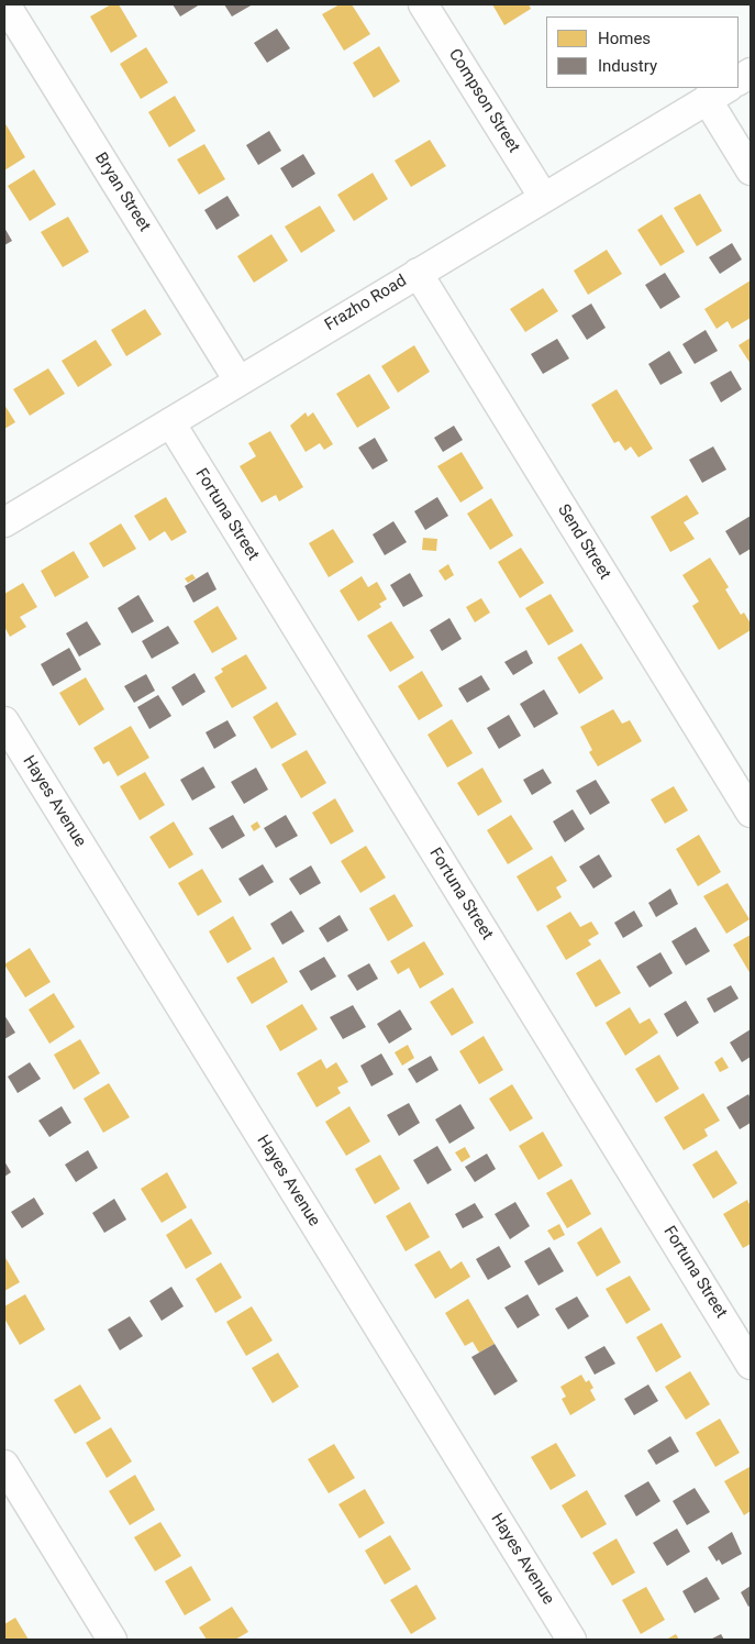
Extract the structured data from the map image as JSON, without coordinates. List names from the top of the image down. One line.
{"streets":{"street":["Compson Street","Bryan Street","Frazho Road","Fortuna Street","Send Street","Hayes Avenue"]},"crossings":[["Compson Street","Frazho Road"],["Bryan Street","Frazho Road"],["Frazho Road","Fortuna Street"],["Frazho Road","Send Street"]],"legend":["Homes","Industry"]}
